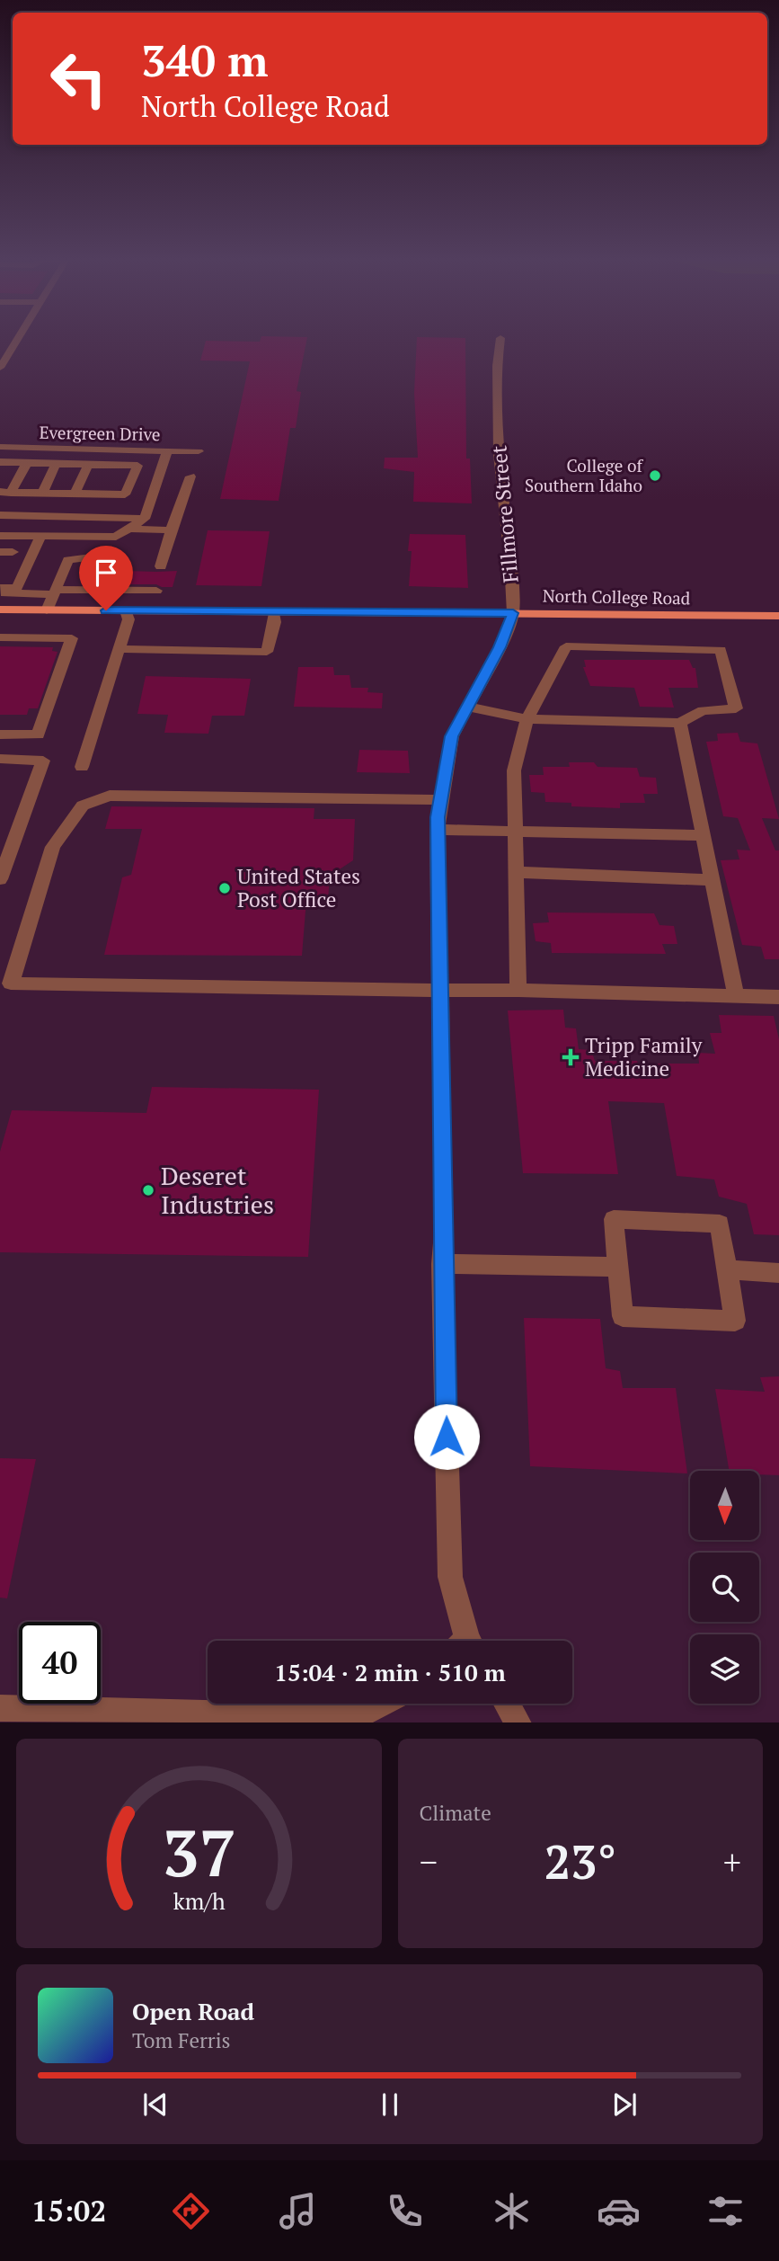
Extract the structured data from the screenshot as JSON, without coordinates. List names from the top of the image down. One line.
{"streets":{"main road":["North College Road"],"street":["Evergreen Drive","Fillmore Street"]},"crossings":[["Fillmore Street","North College Road"]],"places":{"other":["College of Southern Idaho","United States Post Office","Deseret Industries"],"health":["Tripp Family Medicine"]},"north":"bottom","page":{"turn":["340 m","North College Road"],"limit":"40","trip":"15:04 · 2 min · 510 m","tile":"Climate","heat":["−","23°","+"],"song":["Open Road","Tom Ferris"],"tabs":"15:02","gauge":["37","km/h"]}}
